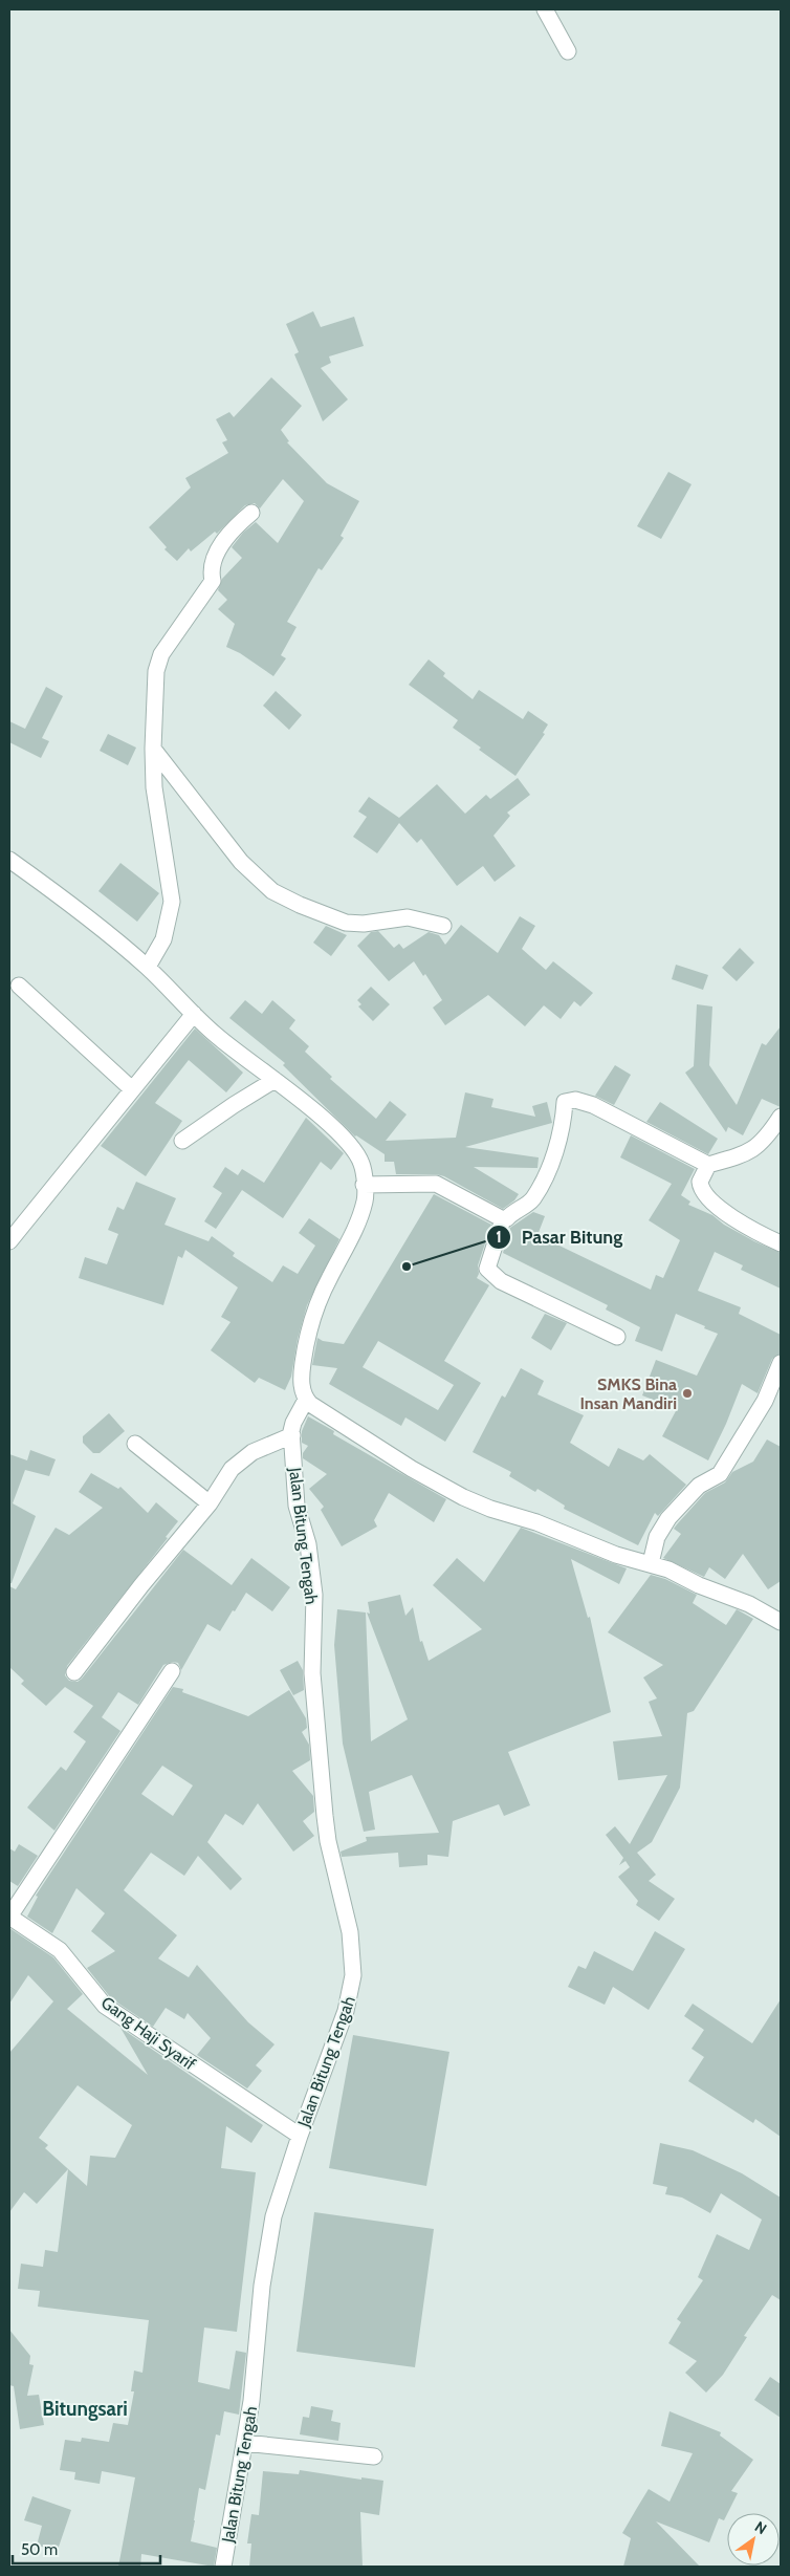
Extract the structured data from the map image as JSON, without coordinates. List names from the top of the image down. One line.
{"streets":{"street":["Jalan Bitung Tengah","Gang Haji Syarif"]},"crossings":[["Jalan Bitung Tengah","Gang Haji Syarif"]],"districts":["Bitungsari"],"places":["Pasar Bitung","SMKS Bina Insan Mandiri"],"scale_bar":"50 m","north":"top right"}
